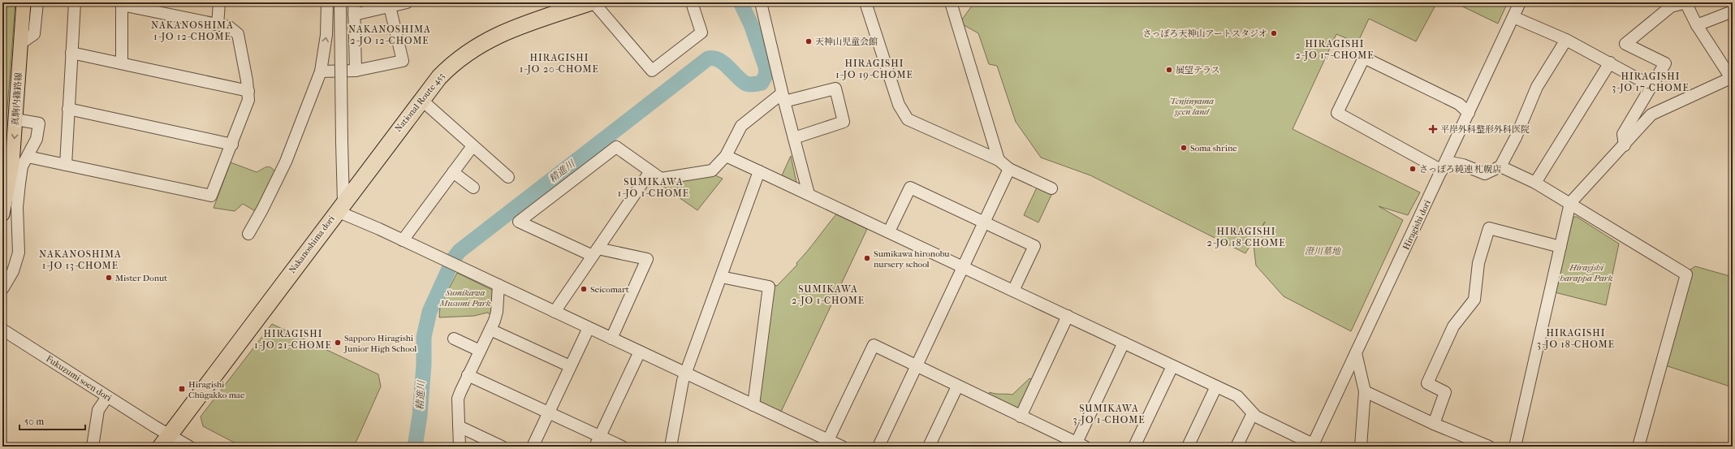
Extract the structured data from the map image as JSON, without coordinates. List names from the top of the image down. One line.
{"streets":{"highway":["National Route 453","Nakanoshima dori"],"main road":["真駒内篠路線"],"street":["Hiragishi dori","Fukuzumi soen dori"]},"crossings":[["National Route 453","Nakanoshima dori"],["Nakanoshima dori","Fukuzumi soen dori"]],"one_way":["真駒内篠路線"],"districts":["NAKANOSHIMA 1-JO 12-CHOME","NAKANOSHIMA 2-JO 12-CHOME","HIRAGISHI 2-JO 17-CHOME","HIRAGISHI 1-JO 20-CHOME","HIRAGISHI 1-JO 19-CHOME","HIRAGISHI 3-JO 17-CHOME","SUMIKAWA 1-JO 1-CHOME","HIRAGISHI 2-JO 18-CHOME","NAKANOSHIMA 1-JO 13-CHOME","SUMIKAWA 2-JO 1-CHOME","HIRAGISHI 3-JO 18-CHOME","HIRAGISHI 1-JO 21-CHOME","SUMIKAWA 3-JO 1-CHOME"],"water":["精進川"],"parks":["Tenjinyama geen land","澄川墓地","Hiragishi harappa Park","Sumikawa Musumi Park"],"places":{"other":["さっぽろ天神山アートスタジオ","天神山児童会館","展望テラス","Soma shrine","さっぽろ純連 札幌店","Sumikawa hironobu nursery school","Mister Donut","Seicomart","Sapporo Hiragishi Junior High School"],"health":["平岸外科整形外科医院"],"transit":["Hiragishi Chūgakko mae"]},"scale_bar":"50 m"}
